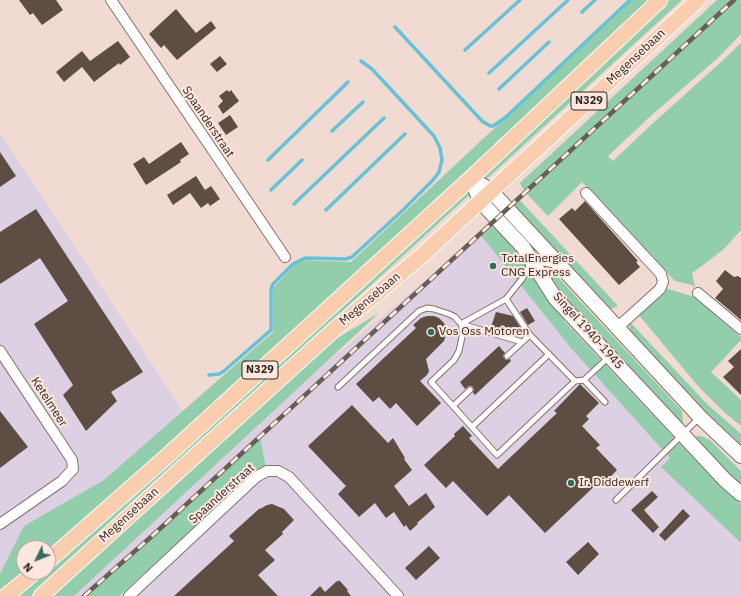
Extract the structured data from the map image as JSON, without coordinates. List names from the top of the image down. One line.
{"streets":{"main road":["Megensebaan","N329","Singel 1940-1945"],"street":["Spaanderstraat","Ketelmeer"]},"crossings":[["Megensebaan","Singel 1940-1945"]],"places":["TotalEnergies CNG Express","Vos Oss Motoren","Ir. Diddewerf"],"north":"bottom left"}
